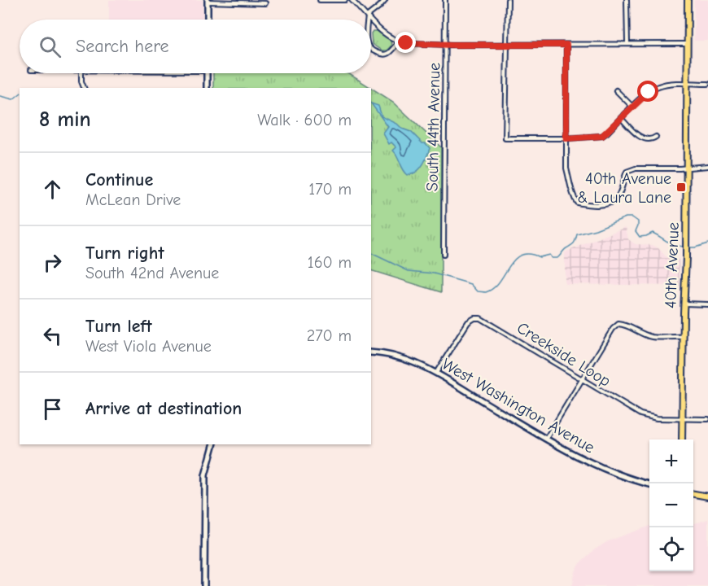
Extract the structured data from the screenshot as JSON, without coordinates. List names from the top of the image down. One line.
{"streets":{"main road":["40th Avenue","West Washington Avenue"],"street":["South 44th Avenue","Creekside Loop"]},"crossings":[["40th Avenue","Creekside Loop"],["Creekside Loop","West Washington Avenue"]],"places":{"transit":["40th Avenue & Laura Lane"]},"page":{"search":"Search here","heading":["8 min","Walk · 600 m"],"list":[["Continue","McLean Drive","170 m"],["Turn right","South 42nd Avenue","160 m"],["Turn left","West Viola Avenue","270 m"],"Arrive at destination"],"map_buttons":["+","−"]}}
